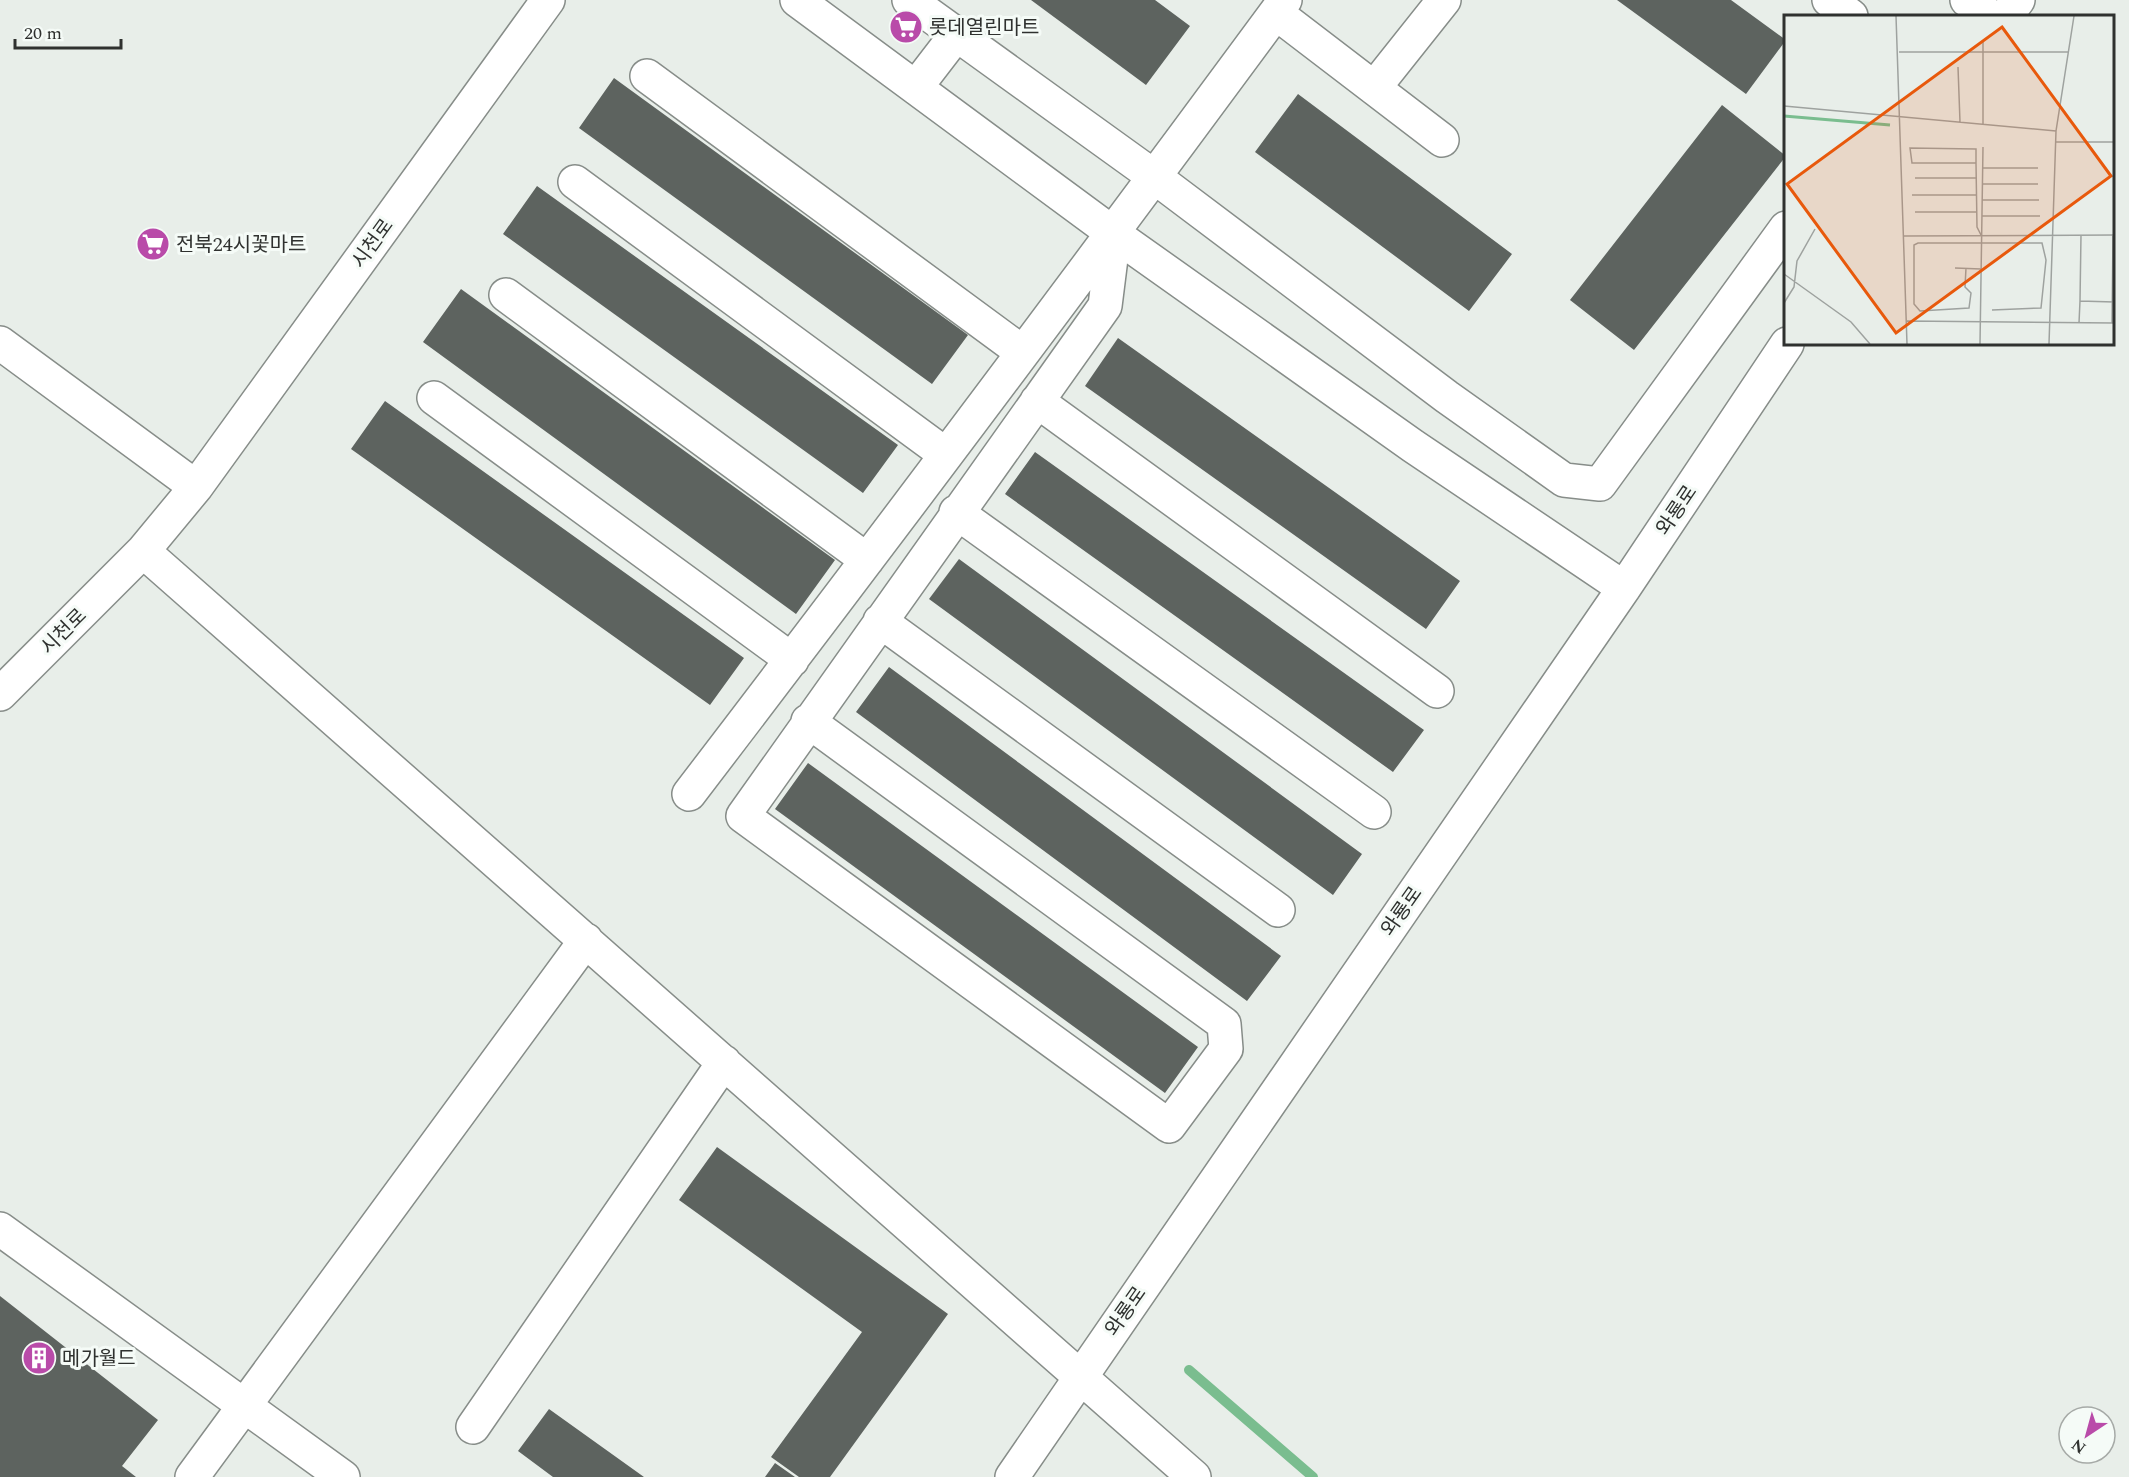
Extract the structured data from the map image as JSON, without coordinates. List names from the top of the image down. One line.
{"streets":{"street":["시천로","와룡로"]},"places":{"supermarket":["롯데열린마트","전북24시꽃마트"],"building":["메가월드"]},"scale_bar":"20 m","north":"bottom left"}
